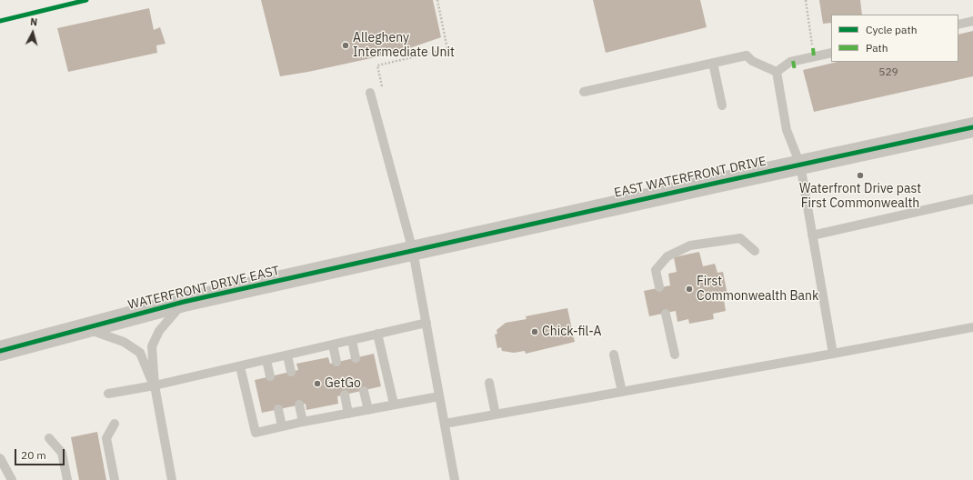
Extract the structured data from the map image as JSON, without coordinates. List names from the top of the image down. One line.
{"streets":{"street":["EAST WATERFRONT DRIVE","WATERFRONT DRIVE EAST"]},"crossings":[["EAST WATERFRONT DRIVE","WATERFRONT DRIVE EAST"]],"places":["Allegheny Intermediate Unit","Waterfront Drive past First Commonwealth","First Commonwealth Bank","Chick-fil-A","GetGo"],"house_numbers":["529"],"legend":["Cycle path","Path"],"scale_bar":"20 m","north":"top"}
